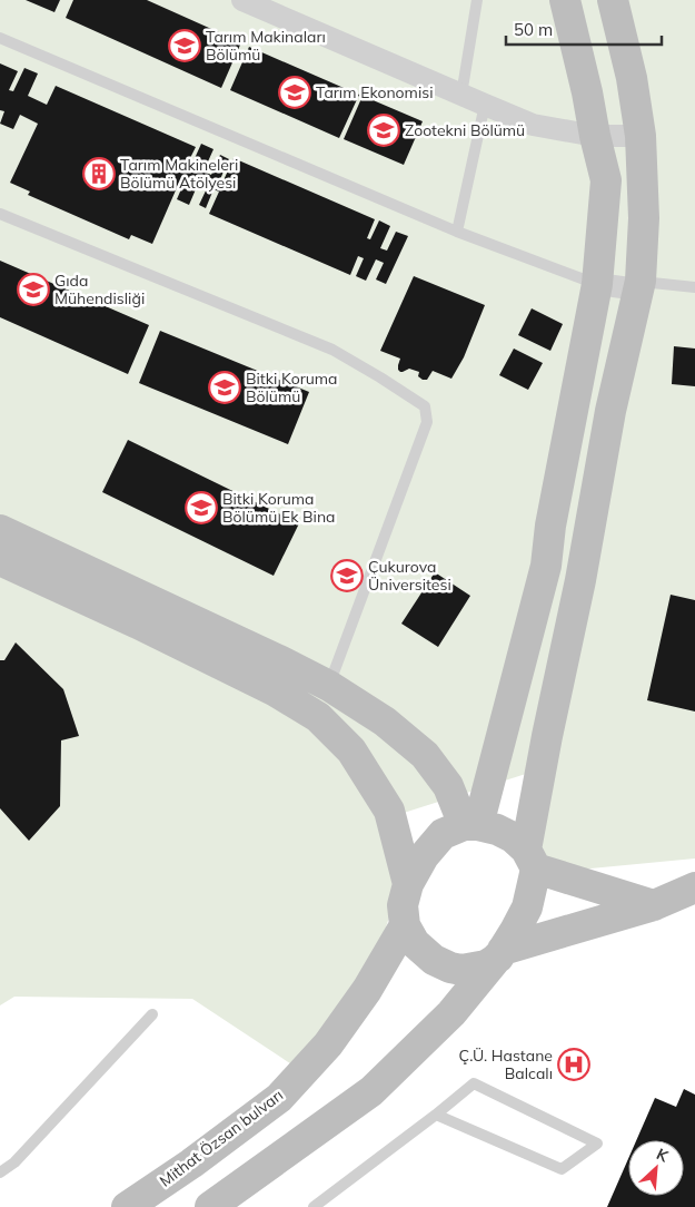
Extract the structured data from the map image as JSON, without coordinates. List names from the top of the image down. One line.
{"streets":{"street":["Mithat Özsan bulvarı"]},"places":{"school or university":["Tarım Makinaları Bölümü","Tarım Ekonomisi","Zootekni Bölümü","Gıda Mühendisliği","Bitki Koruma Bölümü","Bitki Koruma Bölümü Ek Bina","Çukurova Üniversitesi"],"building":["Tarım Makineleri Bölümü Atölyesi"],"hospital":["Ç.Ü. Hastane Balcalı"]},"scale_bar":"50 m","north":"top right"}
